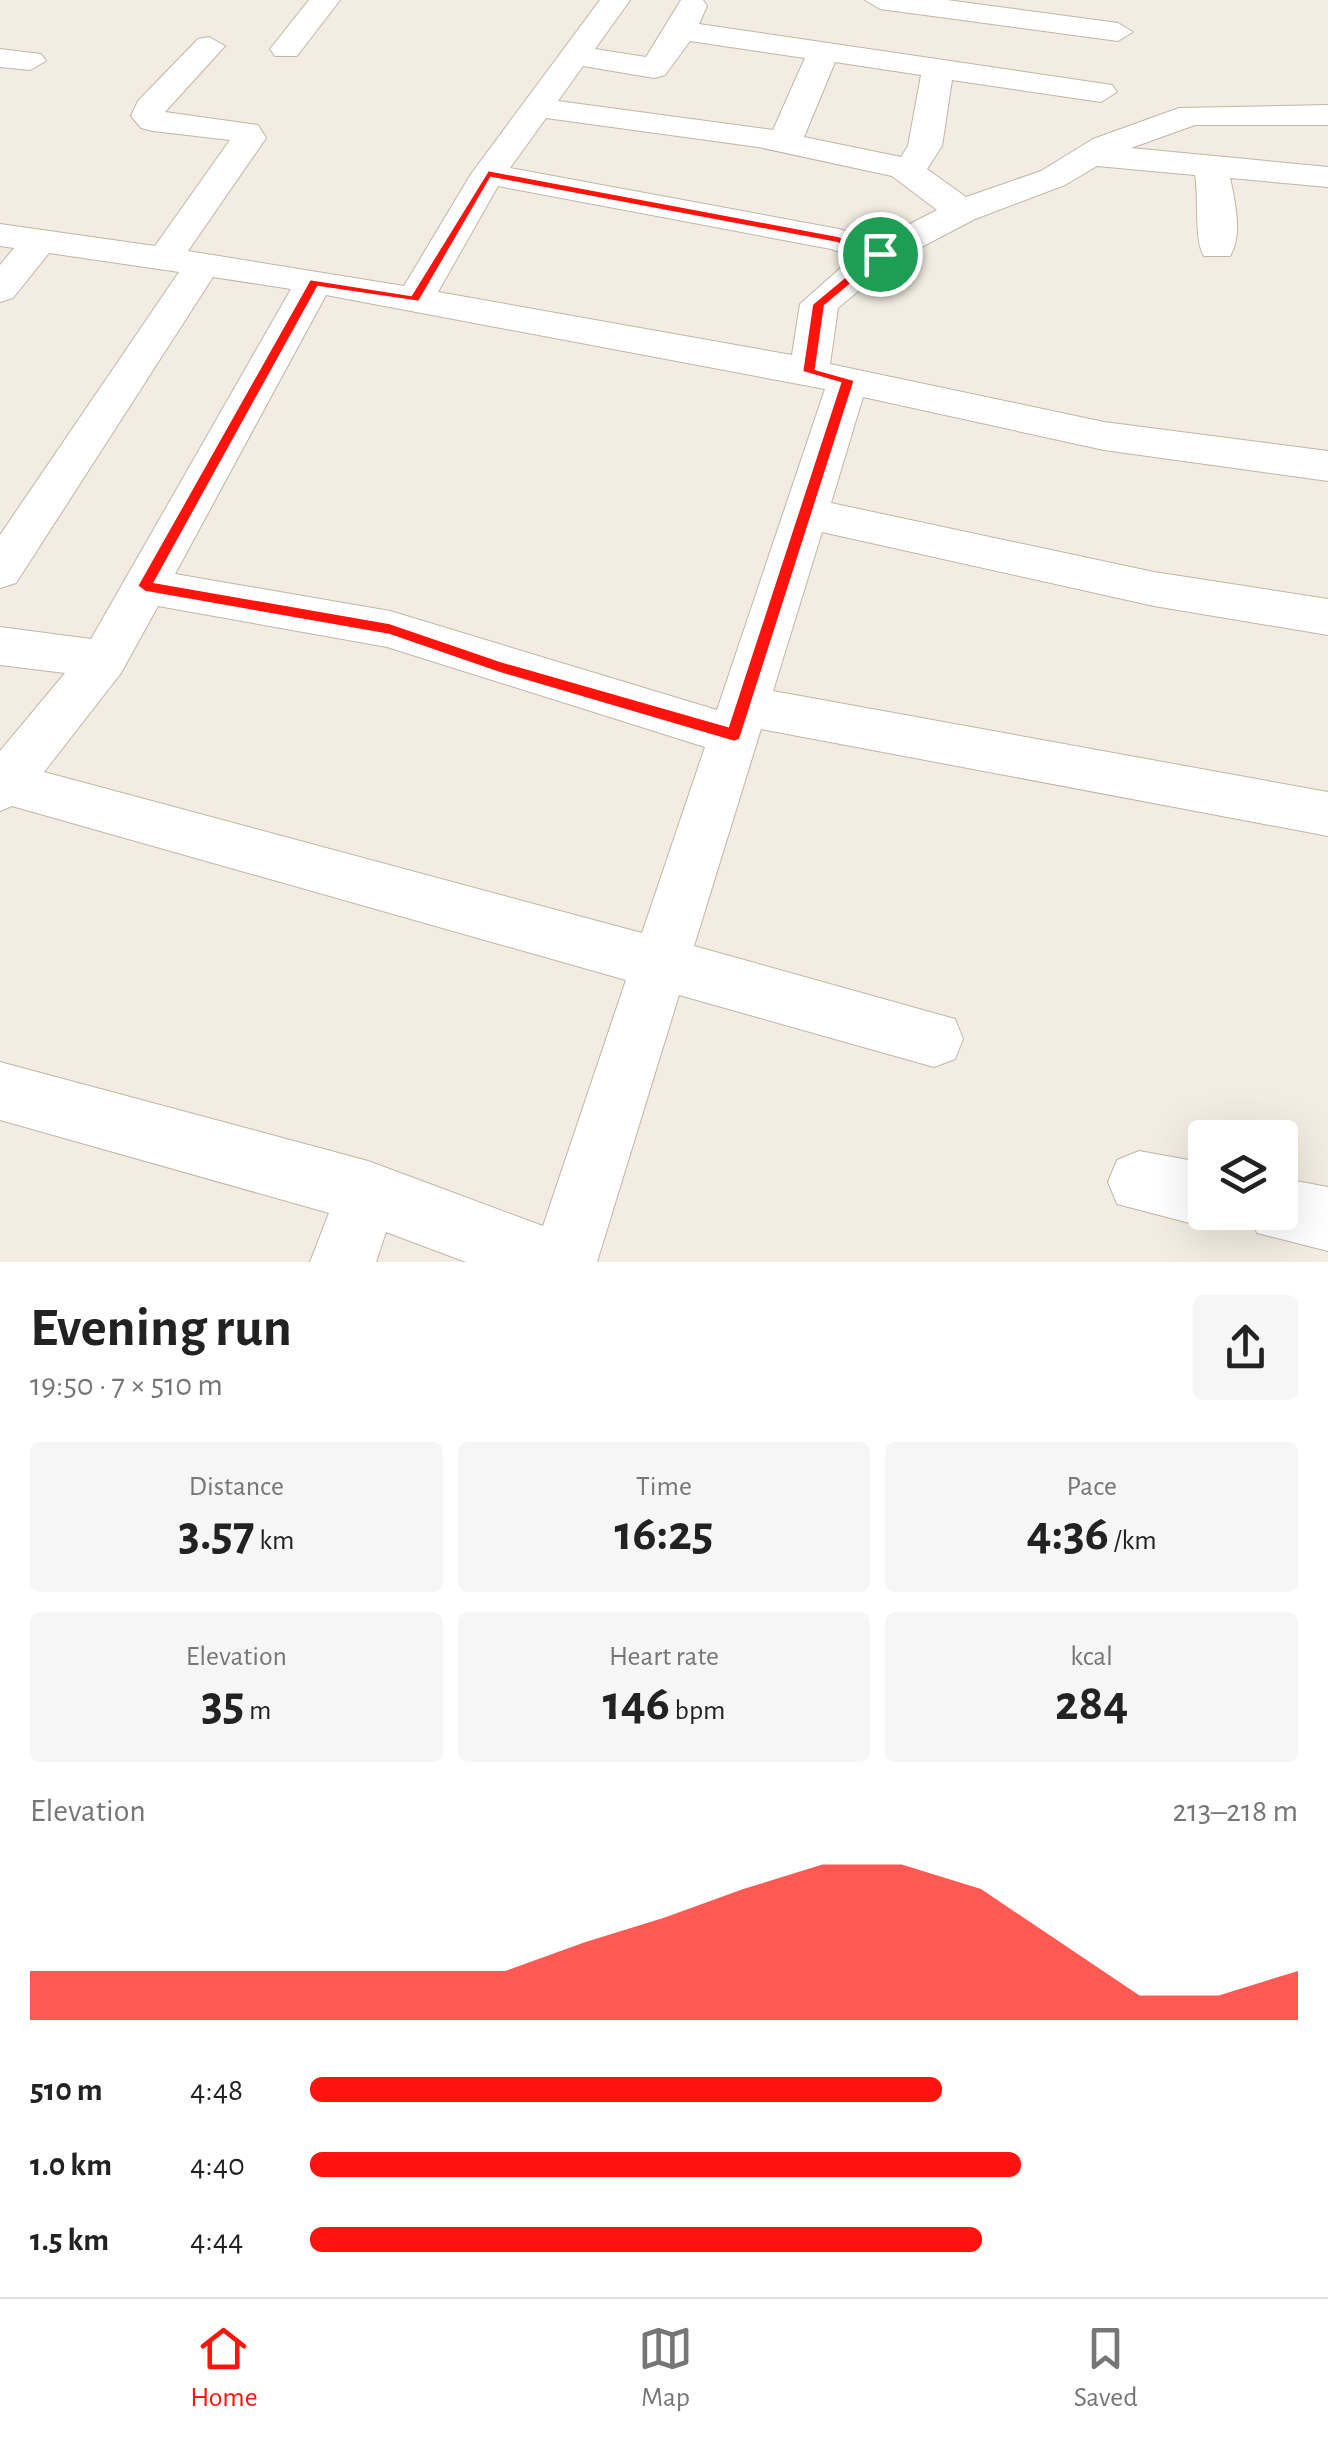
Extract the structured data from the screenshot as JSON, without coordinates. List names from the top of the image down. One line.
{"page":{"heading":["Evening run","19:50 · 7 × 510 m"],"stats":[["Distance","3.57 km"],["Time","16:25"],["Pace","4:36 /km"],["Elevation","35 m"],["Heart rate","146 bpm"],["kcal","284"]],"chart":["Elevation","213–218 m"],"list":[{"name":"510 m","note":"4:48"},{"name":"1.0 km","note":"4:40"},{"name":"1.5 km","note":"4:44"}],"tabs":["Home","Map","Saved"]}}
